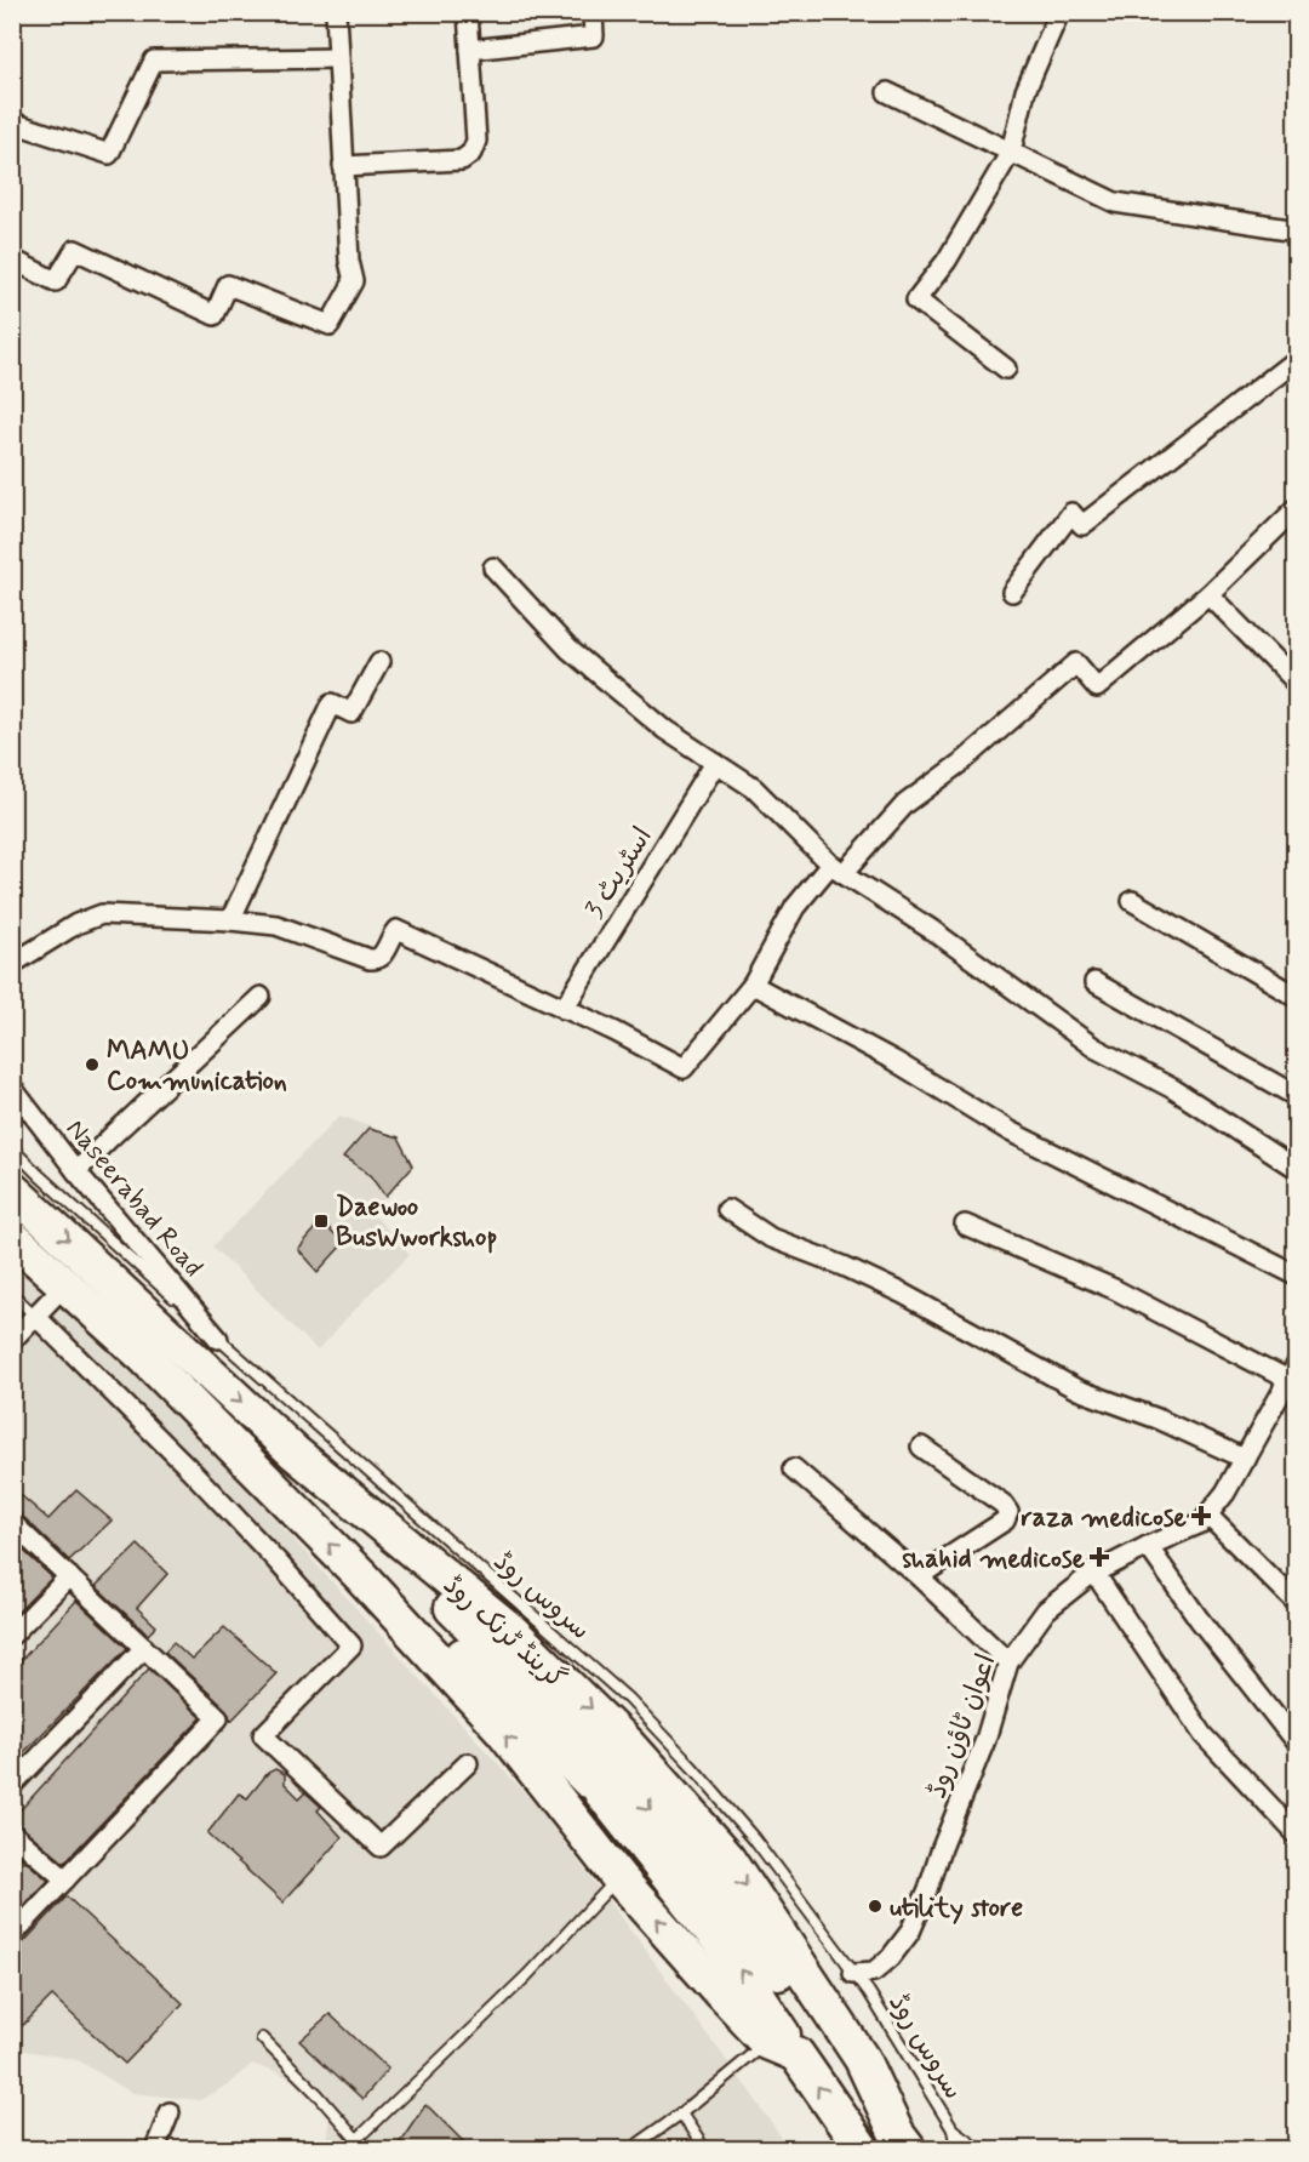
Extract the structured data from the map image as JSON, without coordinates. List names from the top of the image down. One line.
{"streets":{"highway":["گرینڈ ٹرنک روڈ"],"street":["اسٹریٹ 3","Naseerabad Road","اعوان ٹاؤن روڈ"],"lane":["سروس روڈ"]},"crossings":[["Naseerabad Road","سروس روڈ"],["سروس روڈ","اعوان ٹاؤن روڈ"]],"places":{"other":["MAMU Communication","utility store"],"transit":["Daewoo BusWworkshop"],"health":["raza medicose","shahid medicose"]}}
